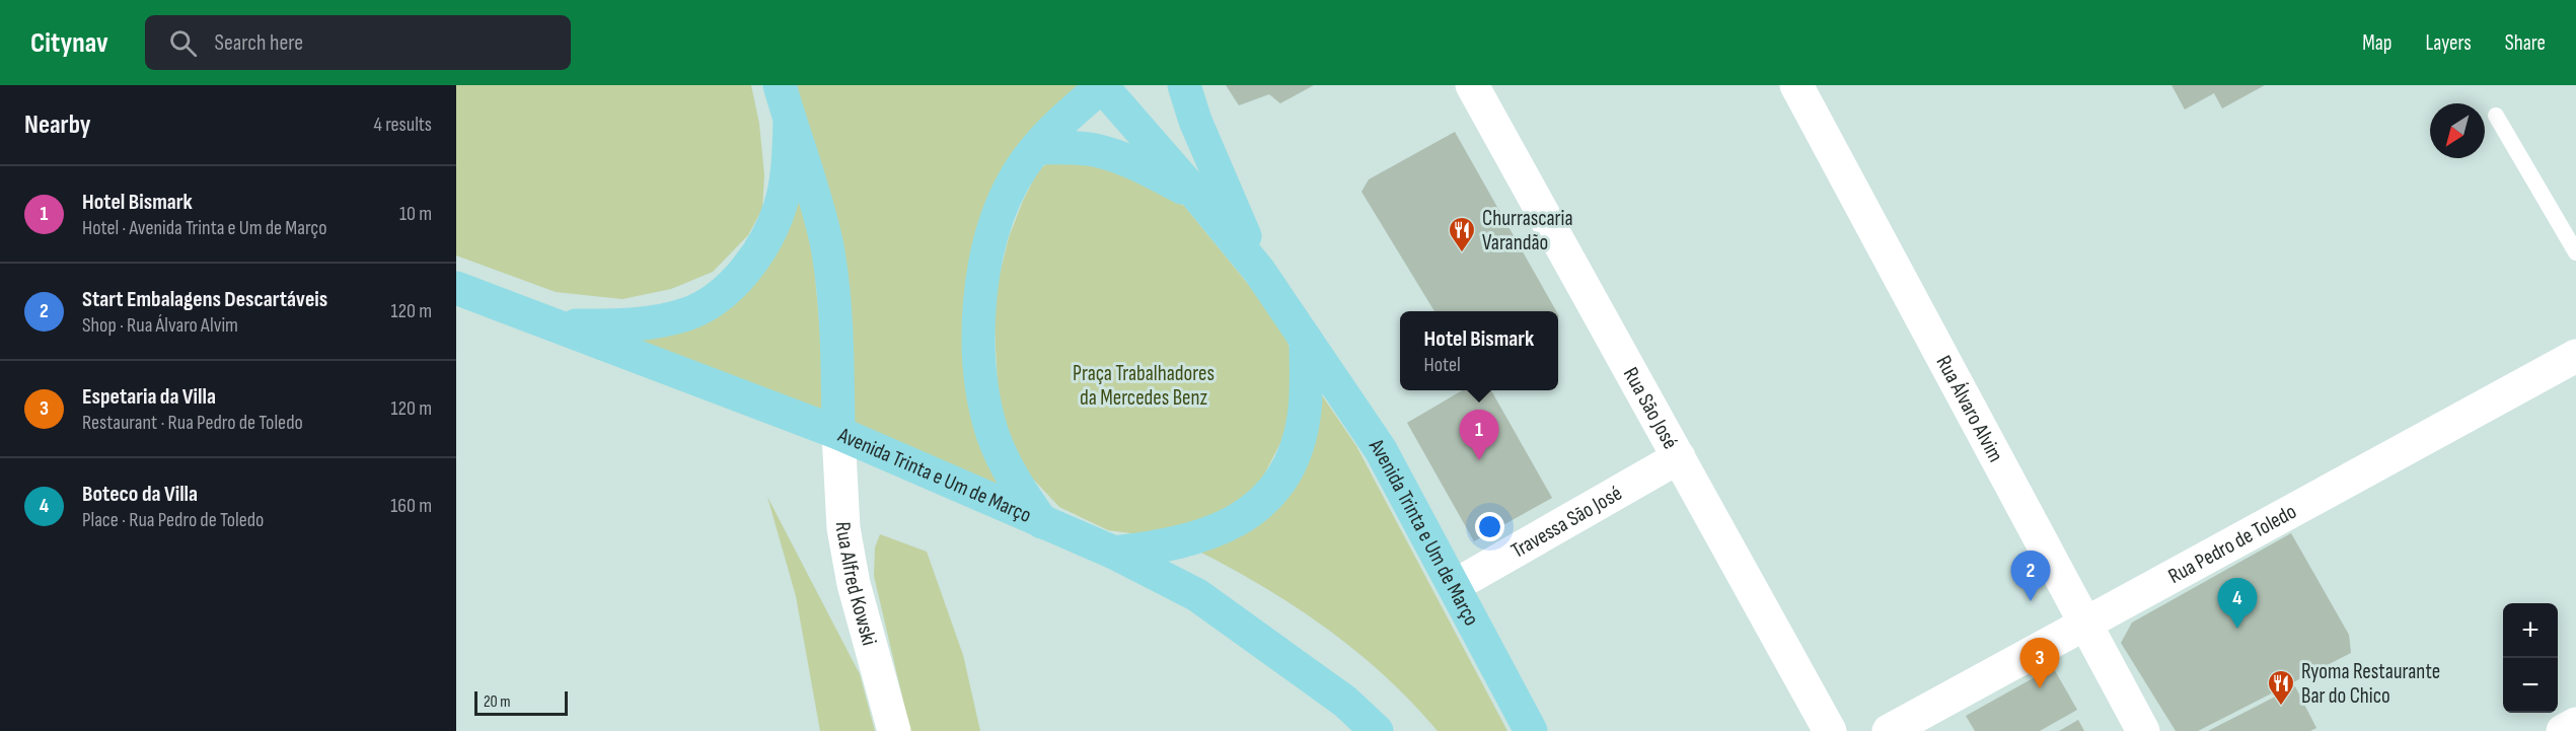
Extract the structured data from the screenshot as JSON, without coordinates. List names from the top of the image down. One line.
{"streets":{"main road":["Avenida Trinta e Um de Março"],"street":["Rua Álvaro Alvim","Rua São José","Travessa São José","Rua Pedro de Toledo","Rua Alfred Kowski"]},"crossings":[["Rua Álvaro Alvim","Rua Pedro de Toledo"],["Rua São José","Travessa São José"],["Avenida Trinta e Um de Março","Travessa São José"],["Avenida Trinta e Um de Março","Rua Alfred Kowski"]],"parks":["Praça Trabalhadores da Mercedes Benz"],"places":{"restaurant":["Churrascaria Varandão","Ryoma Restaurante Bar do Chico"]},"scale_bar":"20 m","north":"bottom left","page":{"header":"Citynav","search":"Search here","nav":["Map","Layers","Share"],"heading":["Nearby","4 results"],"list":[{"mark":"1","name":"Hotel Bismark","note":"Hotel · Avenida Trinta e Um de Março","value":"10 m"},{"mark":"2","name":"Start Embalagens Descartáveis","note":"Shop · Rua Álvaro Alvim","value":"120 m"},{"mark":"3","name":"Espetaria da Villa","note":"Restaurant · Rua Pedro de Toledo","value":"120 m"},{"mark":"4","name":"Boteco da Villa","note":"Place · Rua Pedro de Toledo","value":"160 m"}],"popup":["Hotel Bismark","Hotel"],"pins":["1","2","4","3"],"map_buttons":["+","−"],"scale":"20 m"}}
